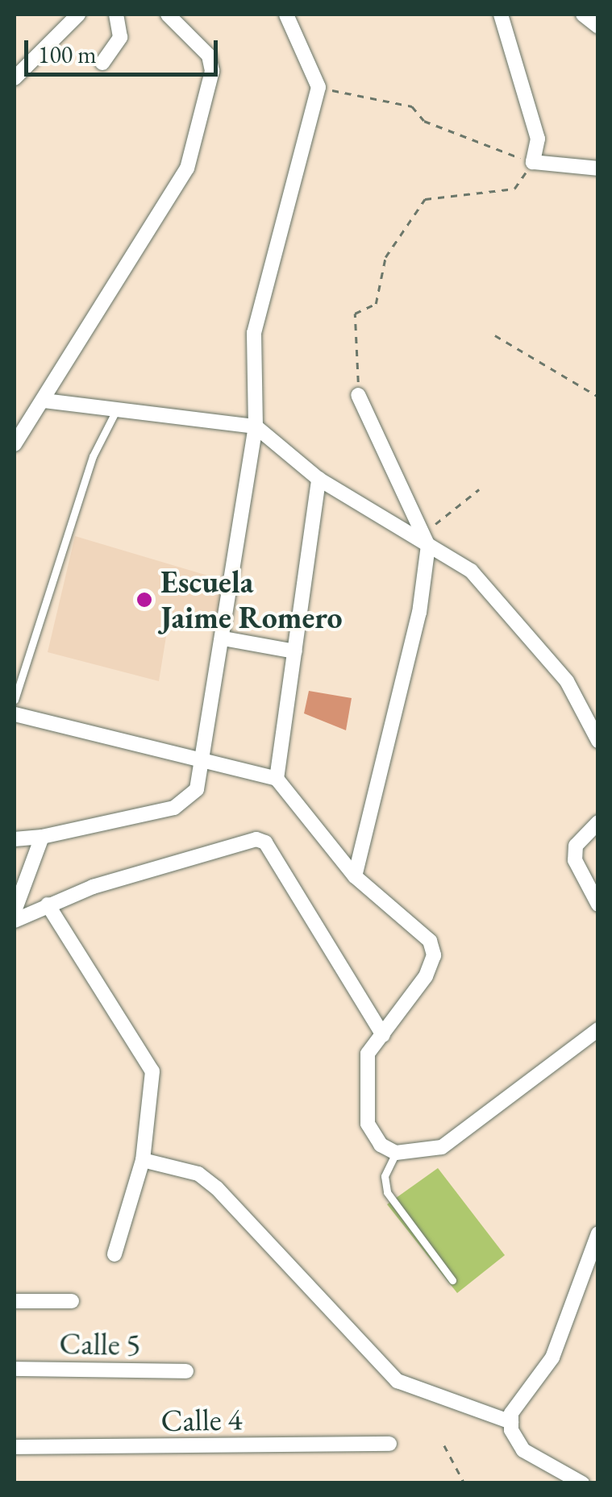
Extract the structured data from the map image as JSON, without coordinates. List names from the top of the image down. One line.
{"streets":{"street":["Calle 5","Calle 4"]},"places":["Escuela Jaime Romero"],"scale_bar":"100 m"}
